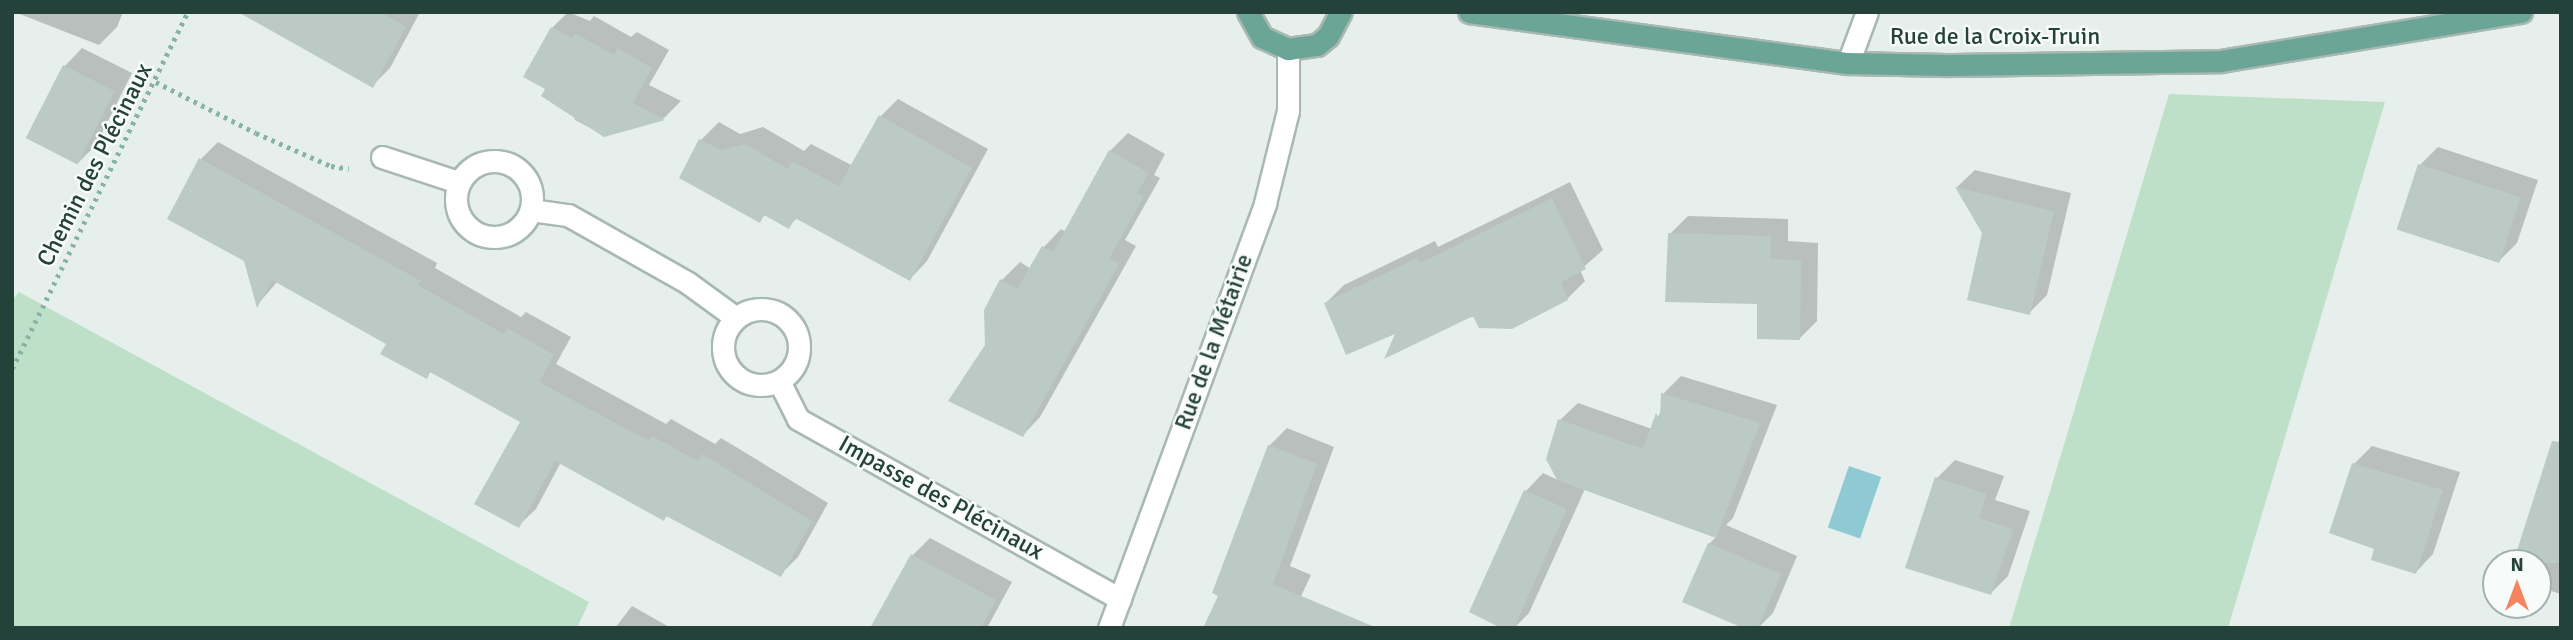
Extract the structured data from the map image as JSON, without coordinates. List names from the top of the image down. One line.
{"streets":{"main road":["Rue de la Croix-Truin"],"street":["Rue de la Métairie","Impasse des Plécinaux"],"path":["Chemin des Plécinaux"]},"crossings":[["Rue de la Métairie","Impasse des Plécinaux"]],"north":"top"}
